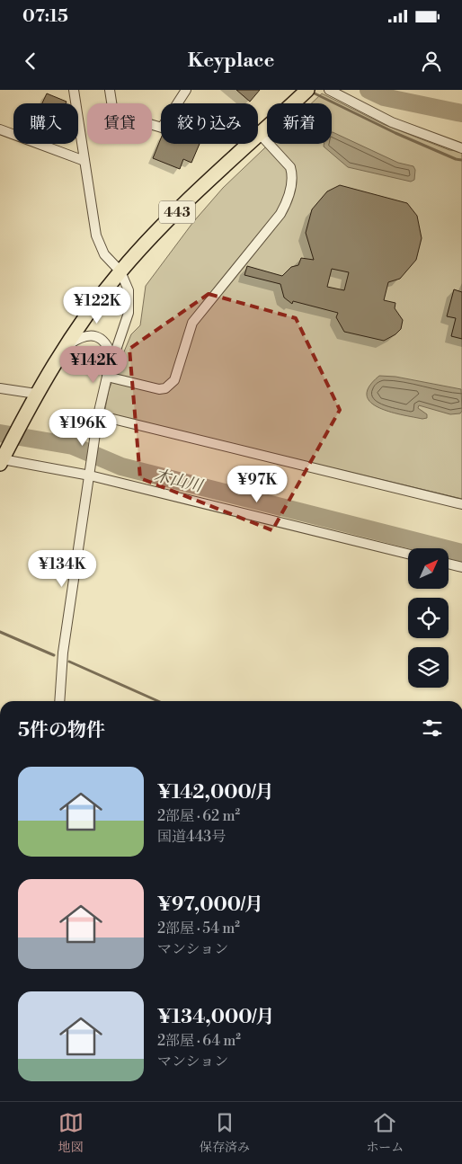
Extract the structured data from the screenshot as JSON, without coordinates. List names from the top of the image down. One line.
{"streets":{"highway":["443"]},"water":["木山川"],"north":"top right","page":{"status":"07:15","header":"Keyplace","chip":["購入","賃貸","絞り込み","新着"],"price":["¥122K","¥142K","¥196K","¥97K","¥134K"],"heading":"5件の物件","list":[{"name":"¥142,000/月","note":"2部屋 · 62 m² · 国道443号"},{"name":"¥97,000/月","note":"2部屋 · 54 m² · マンション"},{"name":"¥134,000/月","note":"2部屋 · 64 m² · マンション"}],"tabs":["地図","保存済み","ホーム"]}}
